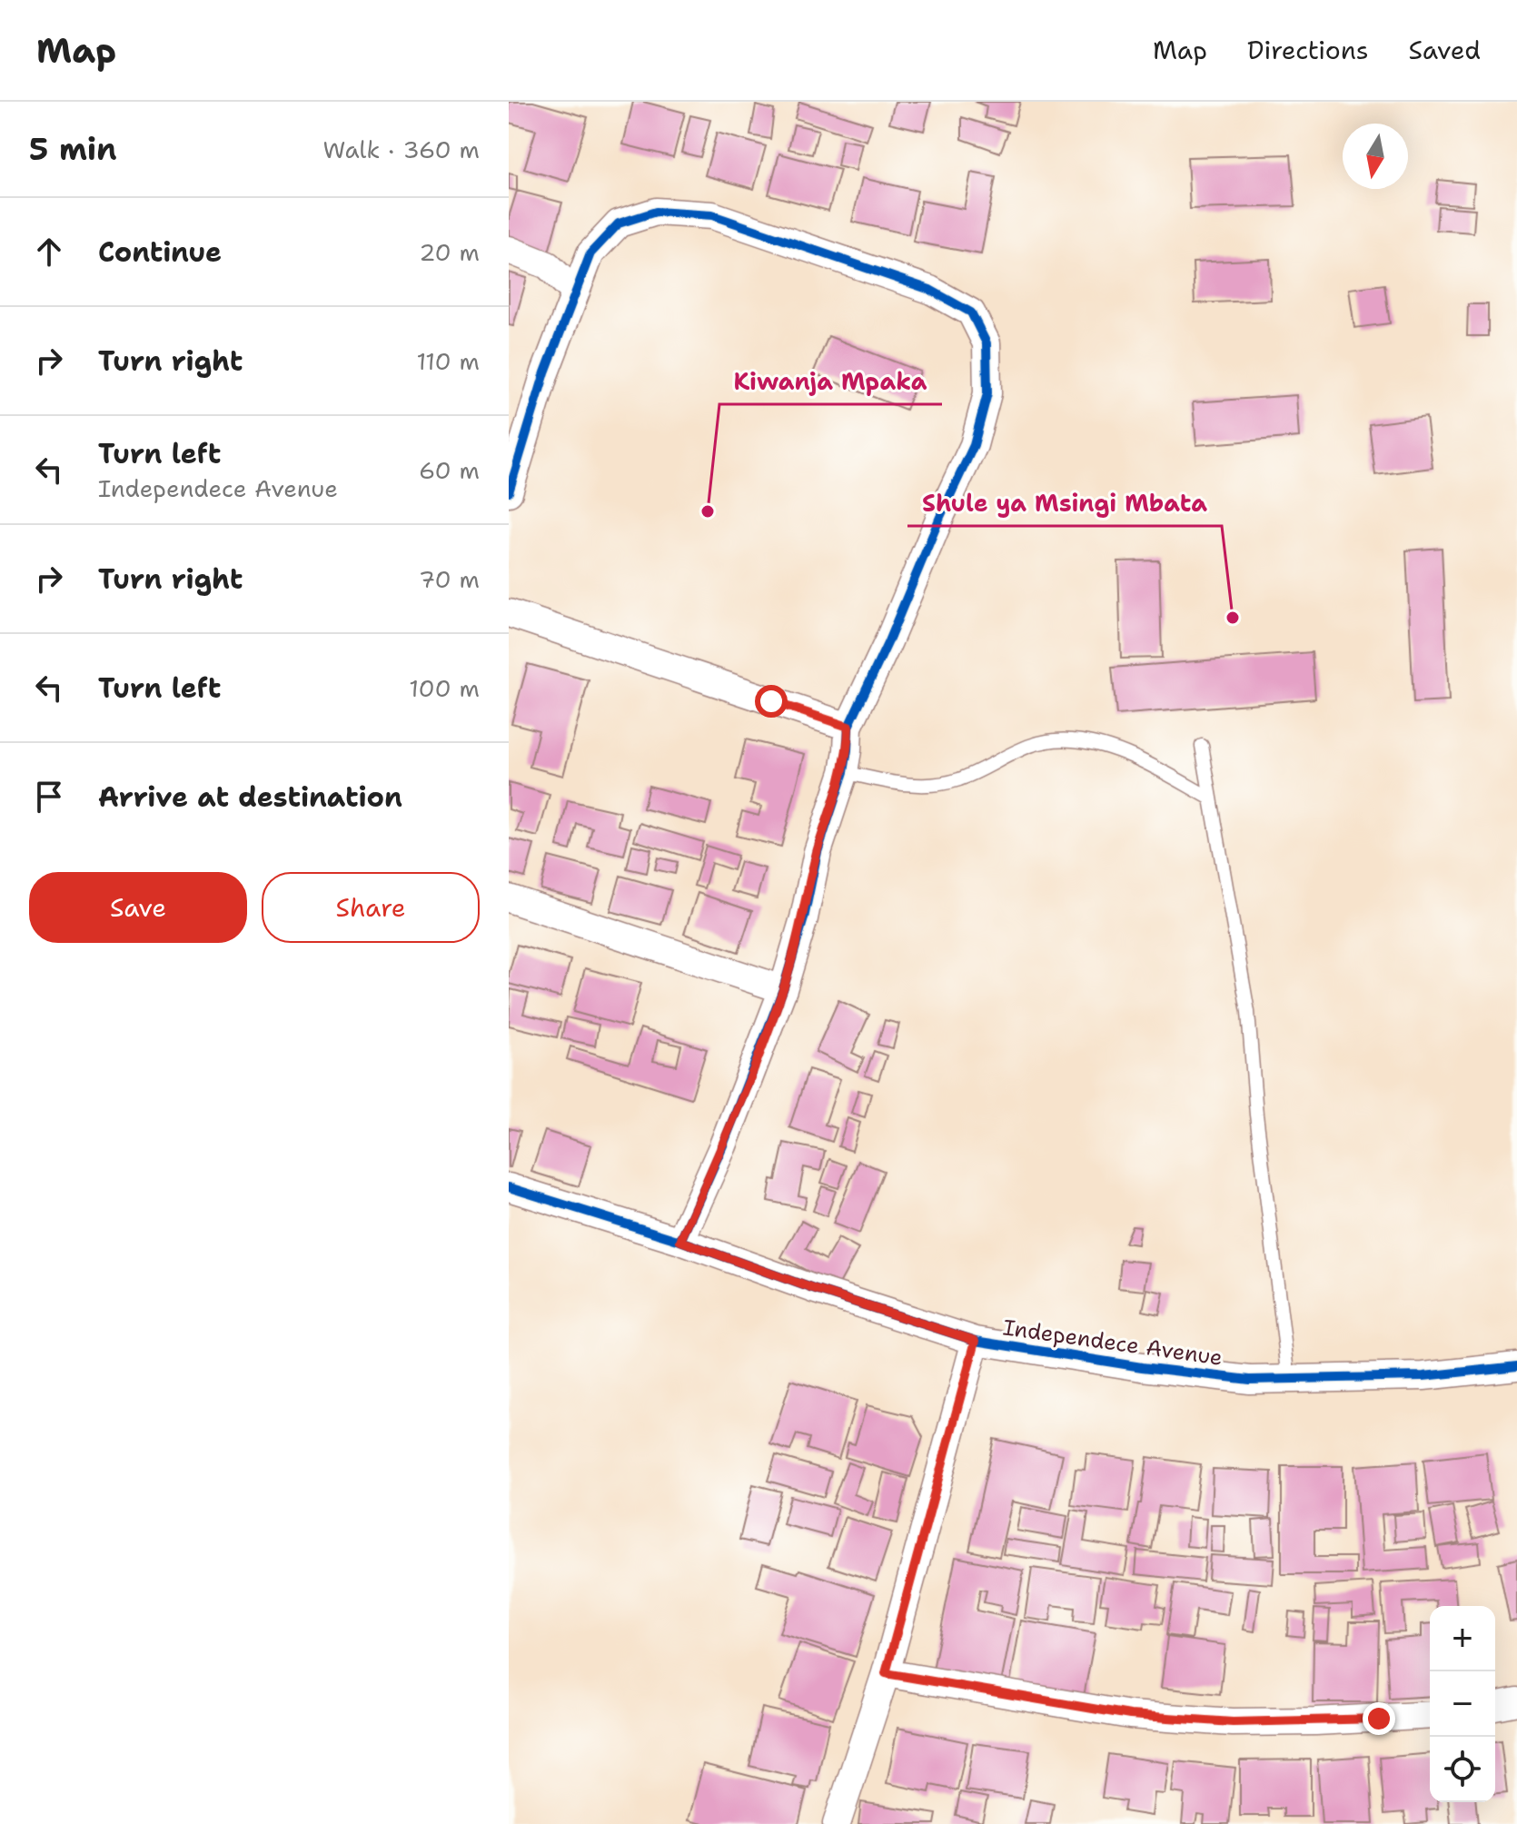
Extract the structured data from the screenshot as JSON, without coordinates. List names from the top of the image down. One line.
{"streets":{"street":["Independece Avenue"]},"places":["Kiwanja Mpaka","Shule ya Msingi Mbata"],"north":"bottom","page":{"header":"Map","nav":["Map","Directions","Saved"],"heading":["5 min","Walk · 360 m"],"list":[["Continue","20 m"],["Turn right","110 m"],["Turn left","Independece Avenue","60 m"],["Turn right","70 m"],["Turn left","100 m"],"Arrive at destination"],"buttons":["Save","Share"],"map_buttons":["+","−"]}}
